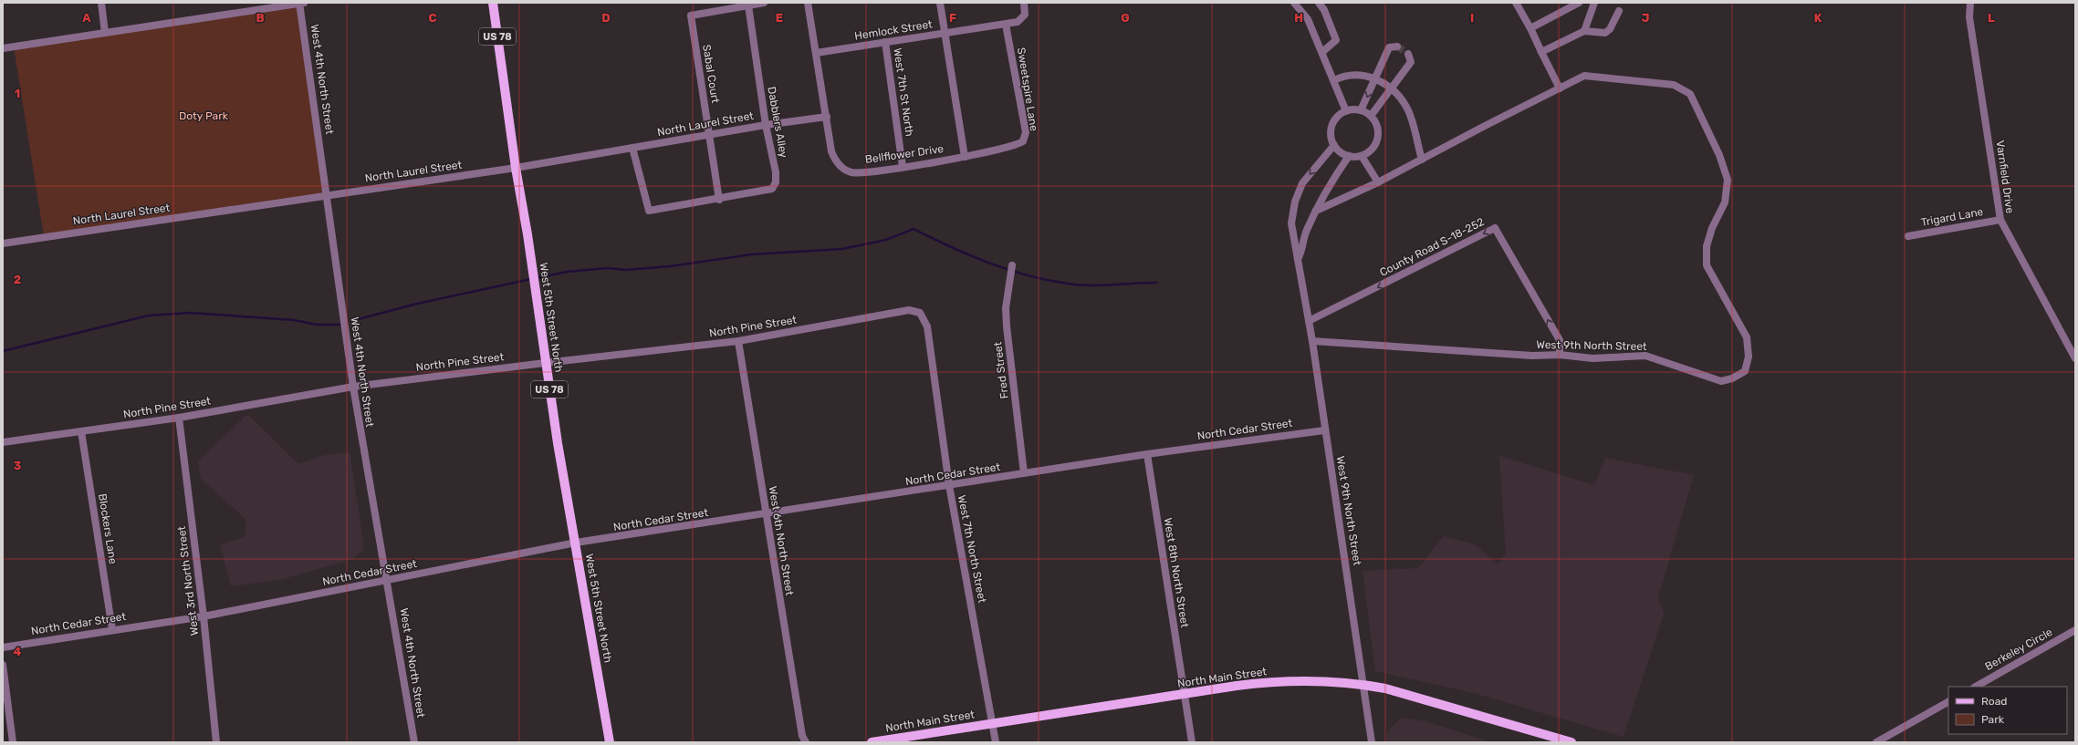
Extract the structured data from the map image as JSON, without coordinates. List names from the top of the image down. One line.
{"streets":{"main road":["US 78","West 5th Street North","North Main Street"],"street":["Hemlock Street","Sabal Court","West 4th North Street","Sweetspire Lane","West 7th St North","Dabblers Alley","North Laurel Street","Bellflower Drive","Varnfield Drive","Trigard Lane","County Road S-18-252","North Pine Street","West 9th North Street","Fred Street","North Cedar Street","Blockers Lane","West 6th North Street","West 7th North Street","West 8th North Street","West 3rd North Street","Berkeley Circle"]},"crossings":[["Hemlock Street","Sweetspire Lane"],["Hemlock Street","West 7th St North"],["Hemlock Street","Bellflower Drive"],["Sabal Court","Dabblers Alley"],["Sabal Court","North Laurel Street"],["West 4th North Street","North Laurel Street"],["West 4th North Street","North Pine Street"],["West 4th North Street","North Cedar Street"],["Sweetspire Lane","Bellflower Drive"],["West 7th St North","Bellflower Drive"],["Dabblers Alley","North Laurel Street"],["North Laurel Street","Bellflower Drive"],["North Laurel Street","West 5th Street North"],["Varnfield Drive","Trigard Lane"],["County Road S-18-252","West 9th North Street"],["West 5th Street North","North Pine Street"],["West 5th Street North","North Cedar Street"],["North Pine Street","Blockers Lane"],["North Pine Street","West 6th North Street"],["North Pine Street","West 7th North Street"],["North Pine Street","West 3rd North Street"],["West 9th North Street","North Cedar Street"],["West 9th North Street","North Main Street"],["Fred Street","North Cedar Street"],["North Cedar Street","Blockers Lane"],["North Cedar Street","West 6th North Street"],["North Cedar Street","West 7th North Street"],["North Cedar Street","West 8th North Street"],["North Cedar Street","West 3rd North Street"],["West 7th North Street","North Main Street"],["West 8th North Street","North Main Street"]],"parks":["Doty Park"],"legend":["Road","Park"],"grid":{"columns":["A","B","C","D","E","F","G","H","I","J","K","L"],"rows":["1","2","3","4"]}}
